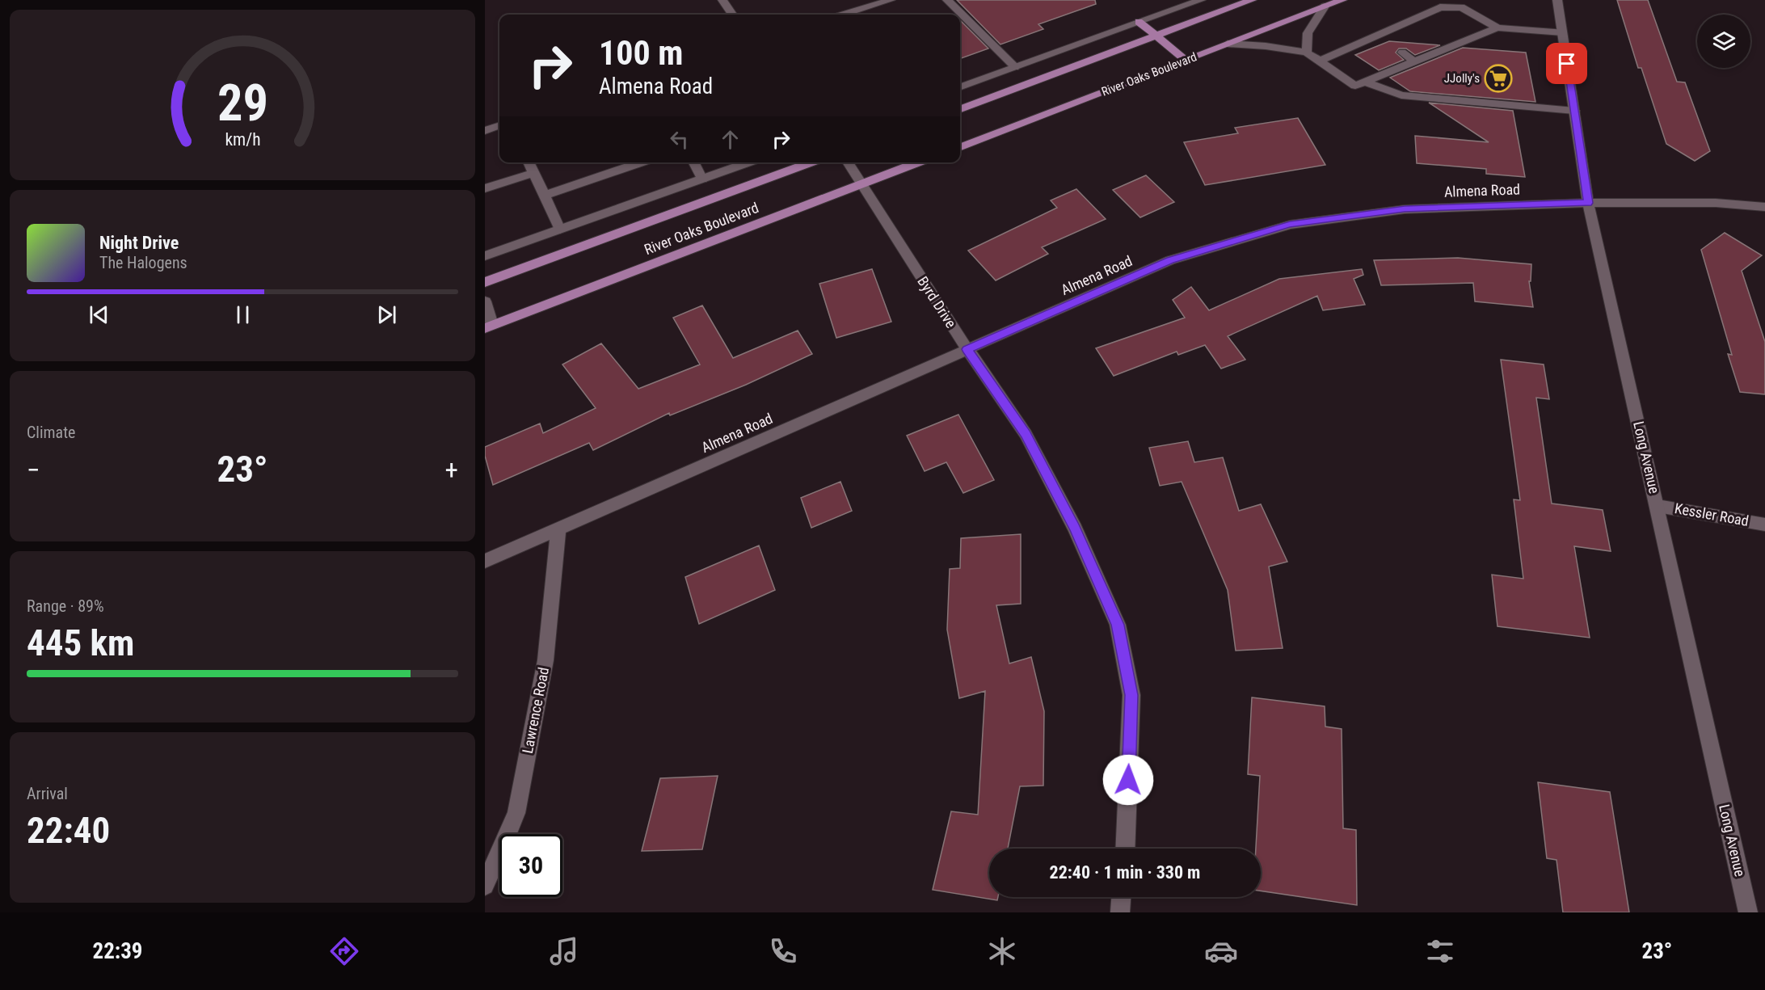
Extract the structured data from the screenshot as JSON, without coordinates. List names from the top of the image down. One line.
{"streets":{"main road":["River Oaks Boulevard"],"street":["Almena Road","Byrd Drive","Long Avenue","Kessler Road","Lawrence Road"]},"crossings":[["River Oaks Boulevard","Byrd Drive"],["Almena Road","Byrd Drive"],["Almena Road","Long Avenue"],["Almena Road","Lawrence Road"],["Long Avenue","Kessler Road"]],"places":{"supermarket":["JJolly's"]},"page":{"turn":["100 m","Almena Road"],"song":["Night Drive","The Halogens"],"tile":["Climate",["Range · 89%","445 km"],["Arrival","22:40"]],"heat":["−","23°","+"],"limit":"30","trip":"22:40 · 1 min · 330 m","tabs":["22:39","23°"],"gauge":["29","km/h"]}}
